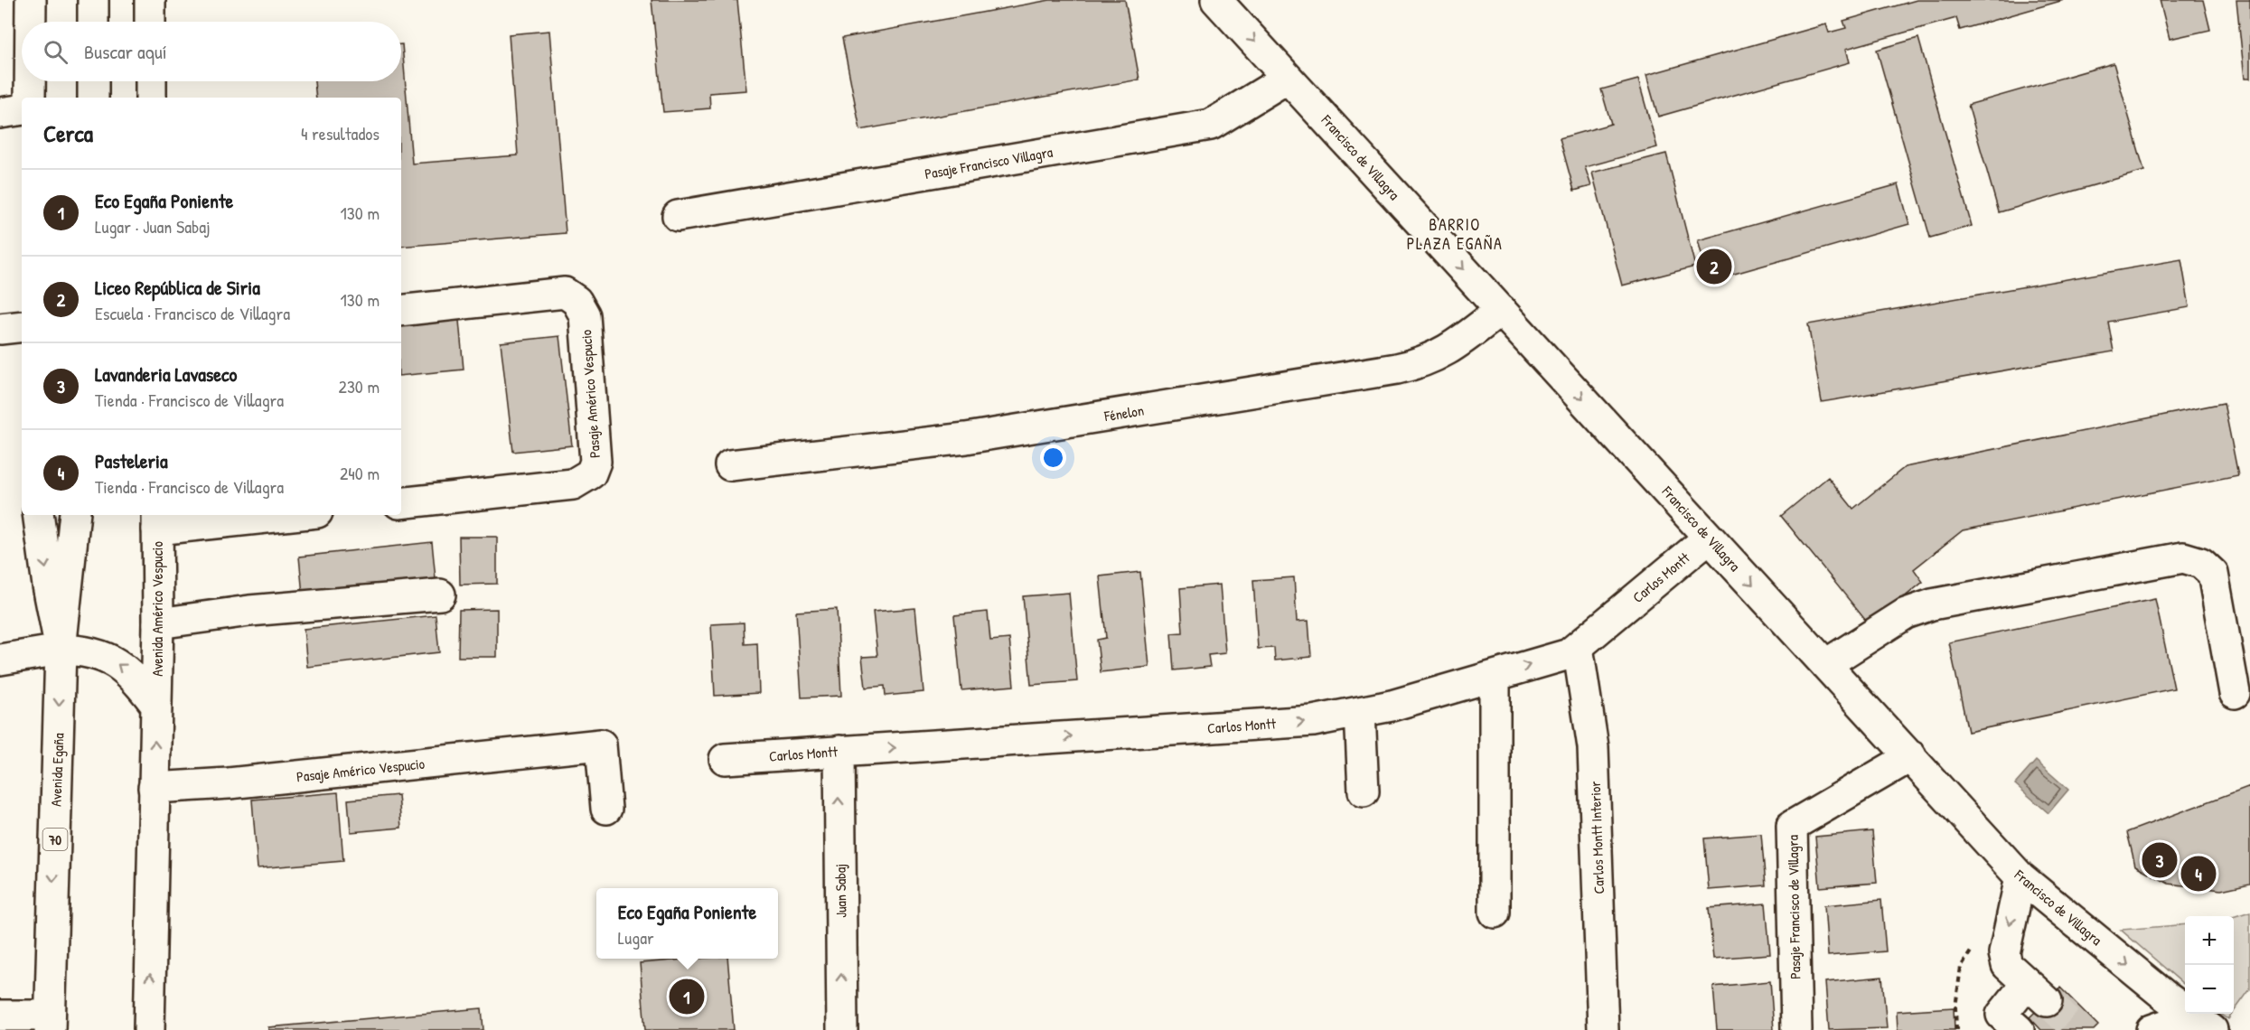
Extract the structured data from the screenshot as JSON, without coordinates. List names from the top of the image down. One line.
{"streets":{"street":["Francisco de Villagra","Pasaje Francisco Villagra","Pasaje Américo Vespucio","Fénelon","Carlos Montt","Avenida Américo Vespucio","Avenida Egaña","Carlos Montt Interior","70","Juan Sabaj","Pasaje Francisco de Villagra"]},"crossings":[["Francisco de Villagra","Pasaje Francisco Villagra"],["Francisco de Villagra","Fénelon"],["Francisco de Villagra","Carlos Montt"],["Francisco de Villagra","Pasaje Francisco de Villagra"],["Carlos Montt","Carlos Montt Interior"],["Carlos Montt","Juan Sabaj"],["Avenida Egaña","70"]],"one_way":["Francisco de Villagra","Carlos Montt","Juan Sabaj"],"districts":["BARRIO PLAZA EGAÑA"],"page":{"search":"Buscar aquí","heading":["Cerca","4 resultados"],"list":[{"mark":"1","name":"Eco Egaña Poniente","note":"Lugar · Juan Sabaj","value":"130 m"},{"mark":"2","name":"Liceo República de Siria","note":"Escuela · Francisco de Villagra","value":"130 m"},{"mark":"3","name":"Lavanderia Lavaseco","note":"Tienda · Francisco de Villagra","value":"230 m"},{"mark":"4","name":"Pasteleria","note":"Tienda · Francisco de Villagra","value":"240 m"}],"pins":["2","3","4","1"],"popup":["Eco Egaña Poniente","Lugar"],"map_buttons":["+","−"]}}
